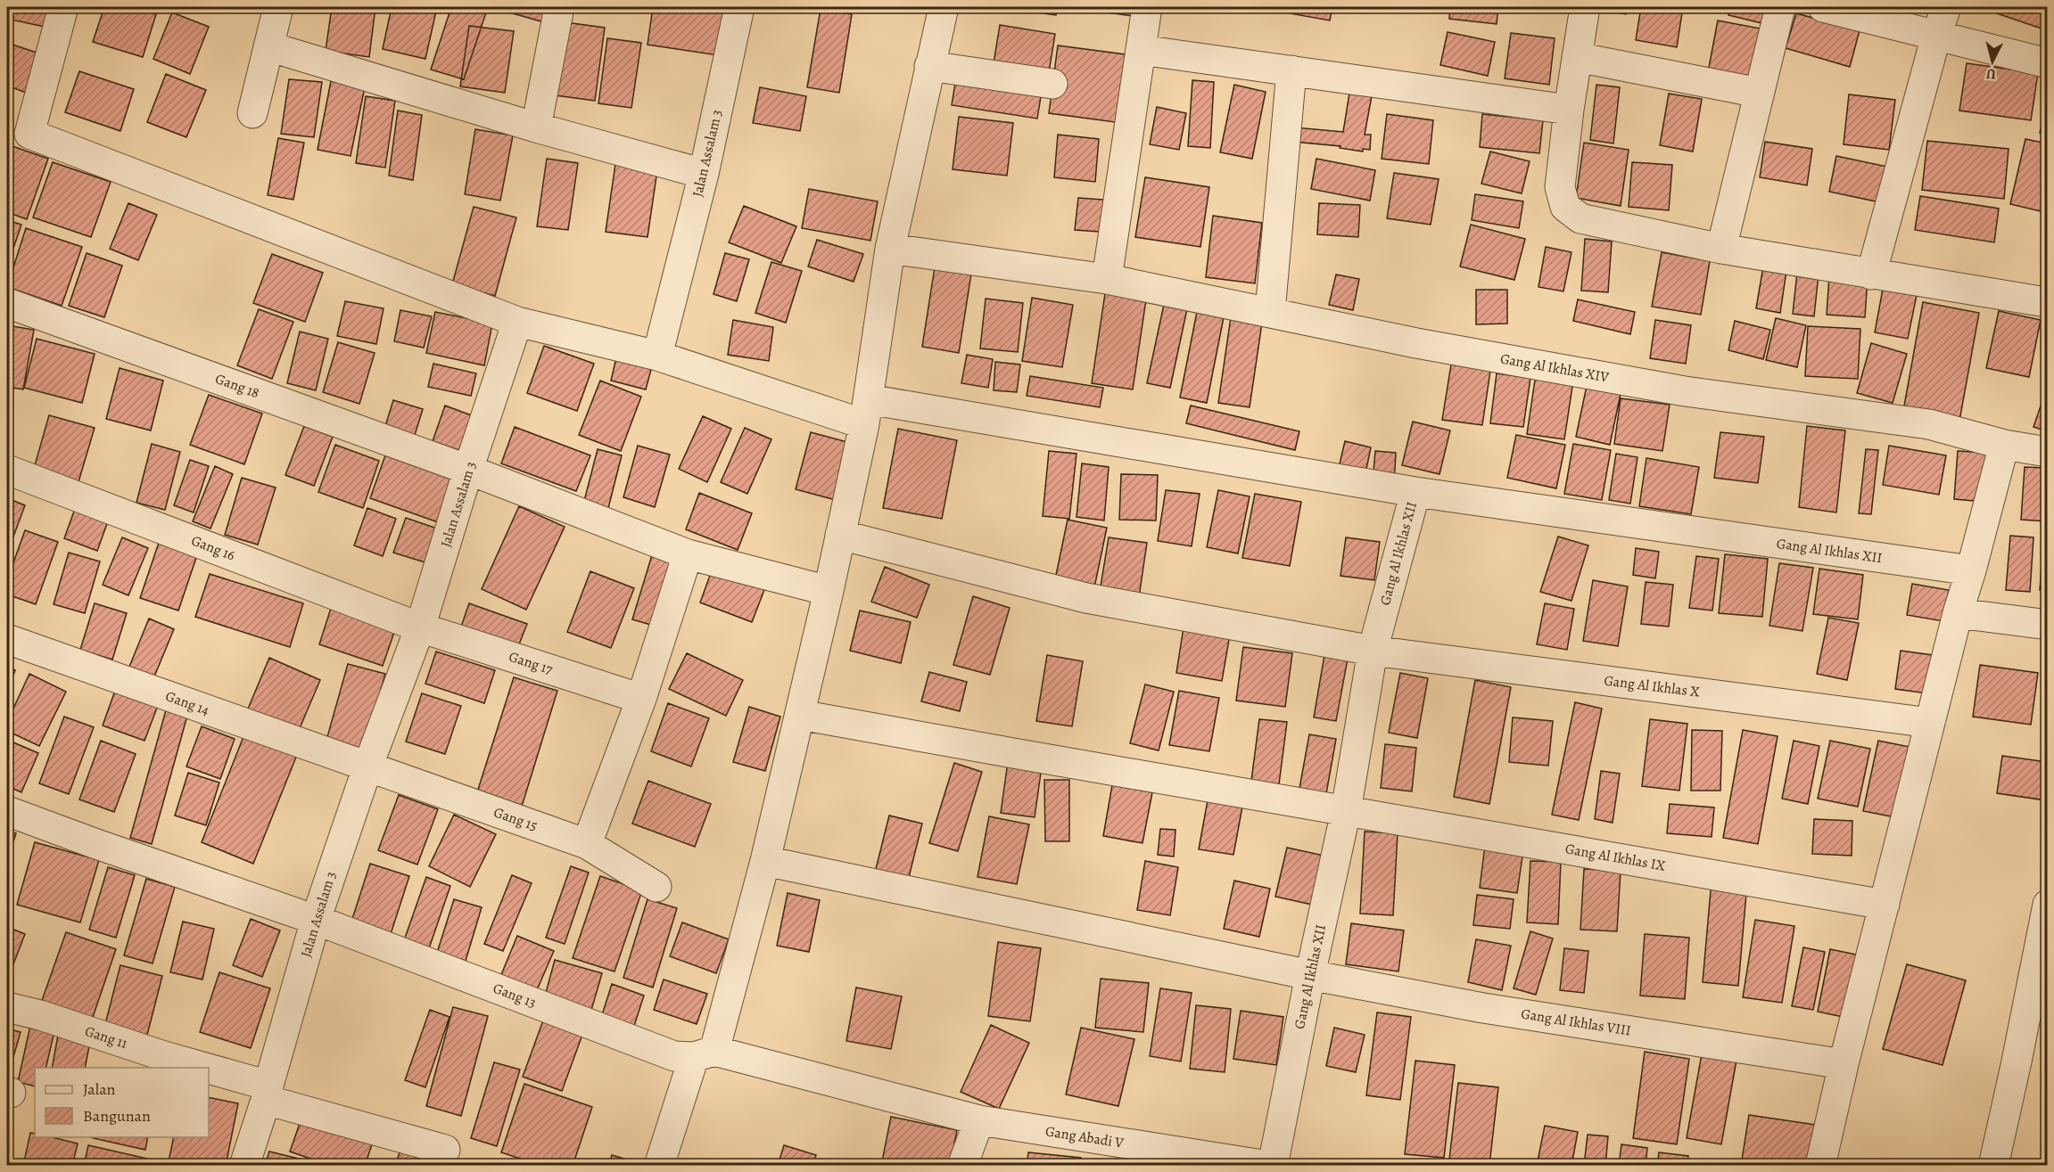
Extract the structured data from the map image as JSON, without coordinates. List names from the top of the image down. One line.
{"streets":{"street":["Jalan Assalam 3","Gang Al Ikhlas XIV","Gang 18","Gang 16","Gang Al Ikhlas XII","Gang 17","Gang Al Ikhlas X","Gang 14","Gang 15","Gang Al Ikhlas IX","Gang 13","Gang Al Ikhlas VIII","Gang 11","Gang Abadi V"]},"crossings":[["Jalan Assalam 3","Gang 18"],["Jalan Assalam 3","Gang 16"],["Jalan Assalam 3","Gang 17"],["Jalan Assalam 3","Gang 14"],["Jalan Assalam 3","Gang 15"],["Jalan Assalam 3","Gang 13"],["Jalan Assalam 3","Gang 11"],["Gang 16","Gang 17"],["Gang Al Ikhlas XII","Gang Al Ikhlas X"],["Gang Al Ikhlas XII","Gang Al Ikhlas IX"],["Gang Al Ikhlas XII","Gang Al Ikhlas VIII"],["Gang 14","Gang 15"],["Gang 13","Gang Abadi V"]],"legend":["Jalan","Bangunan"],"north":"bottom"}
